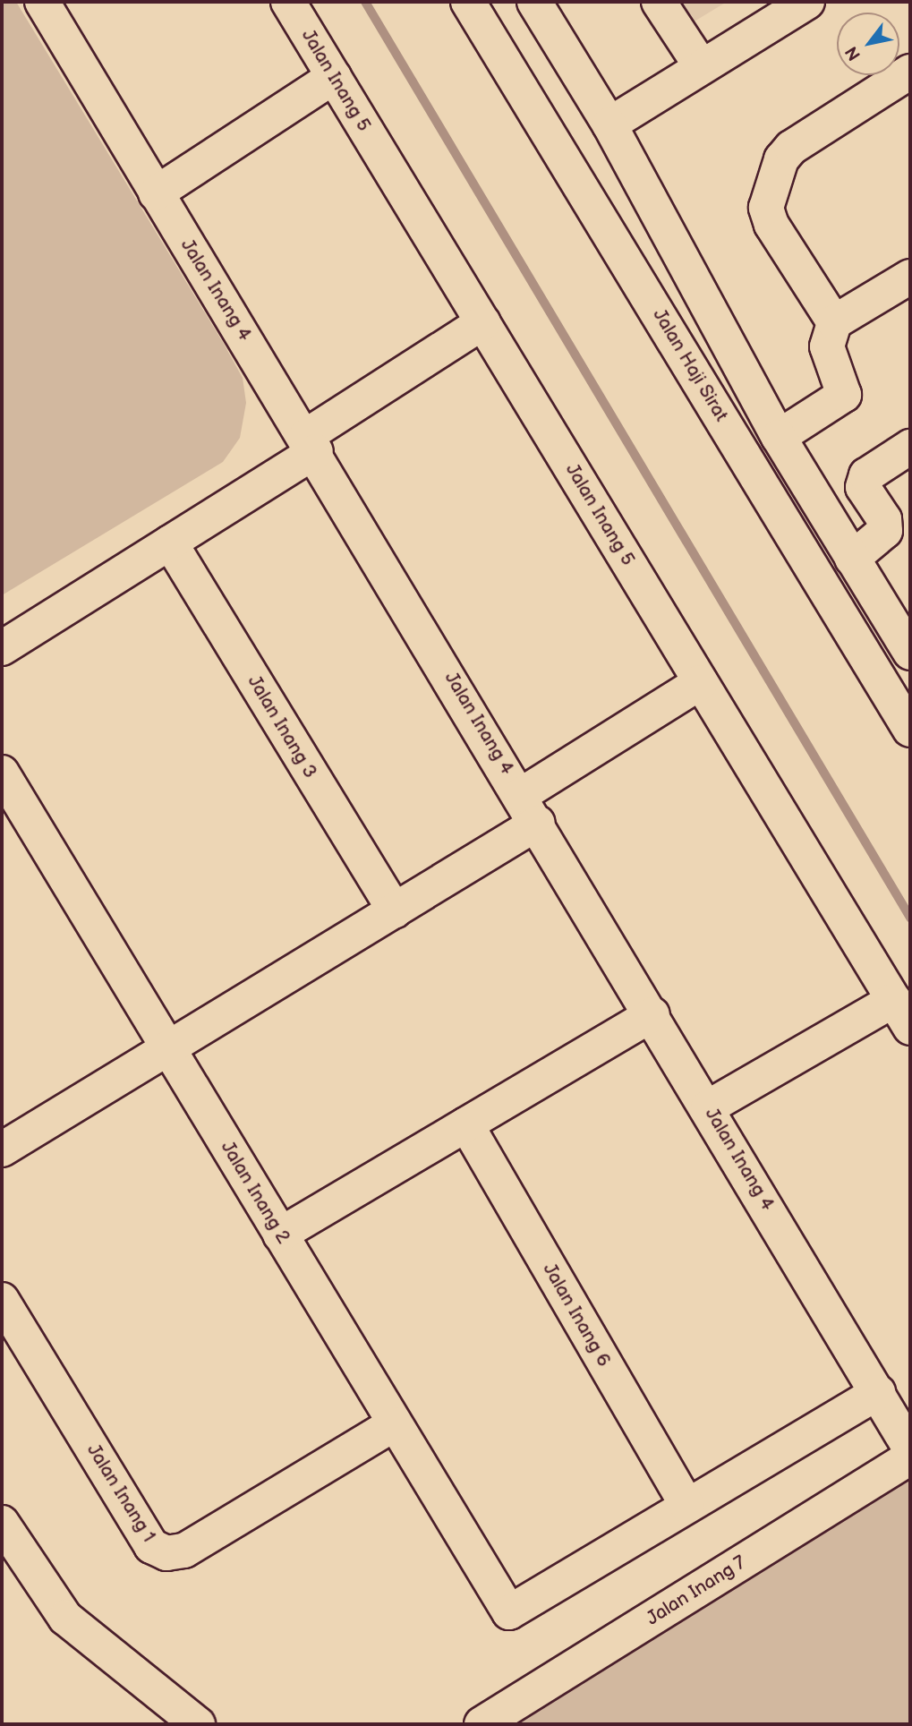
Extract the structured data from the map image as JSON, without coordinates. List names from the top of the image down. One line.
{"streets":{"street":["Jalan Inang 5","Jalan Inang 4","Jalan Haji Sirat","Jalan Inang 3","Jalan Inang 2","Jalan Inang 6","Jalan Inang 1","Jalan Inang 7"]},"crossings":[["Jalan Inang 2","Jalan Inang 6"],["Jalan Inang 2","Jalan Inang 1"]],"north":"bottom left"}
